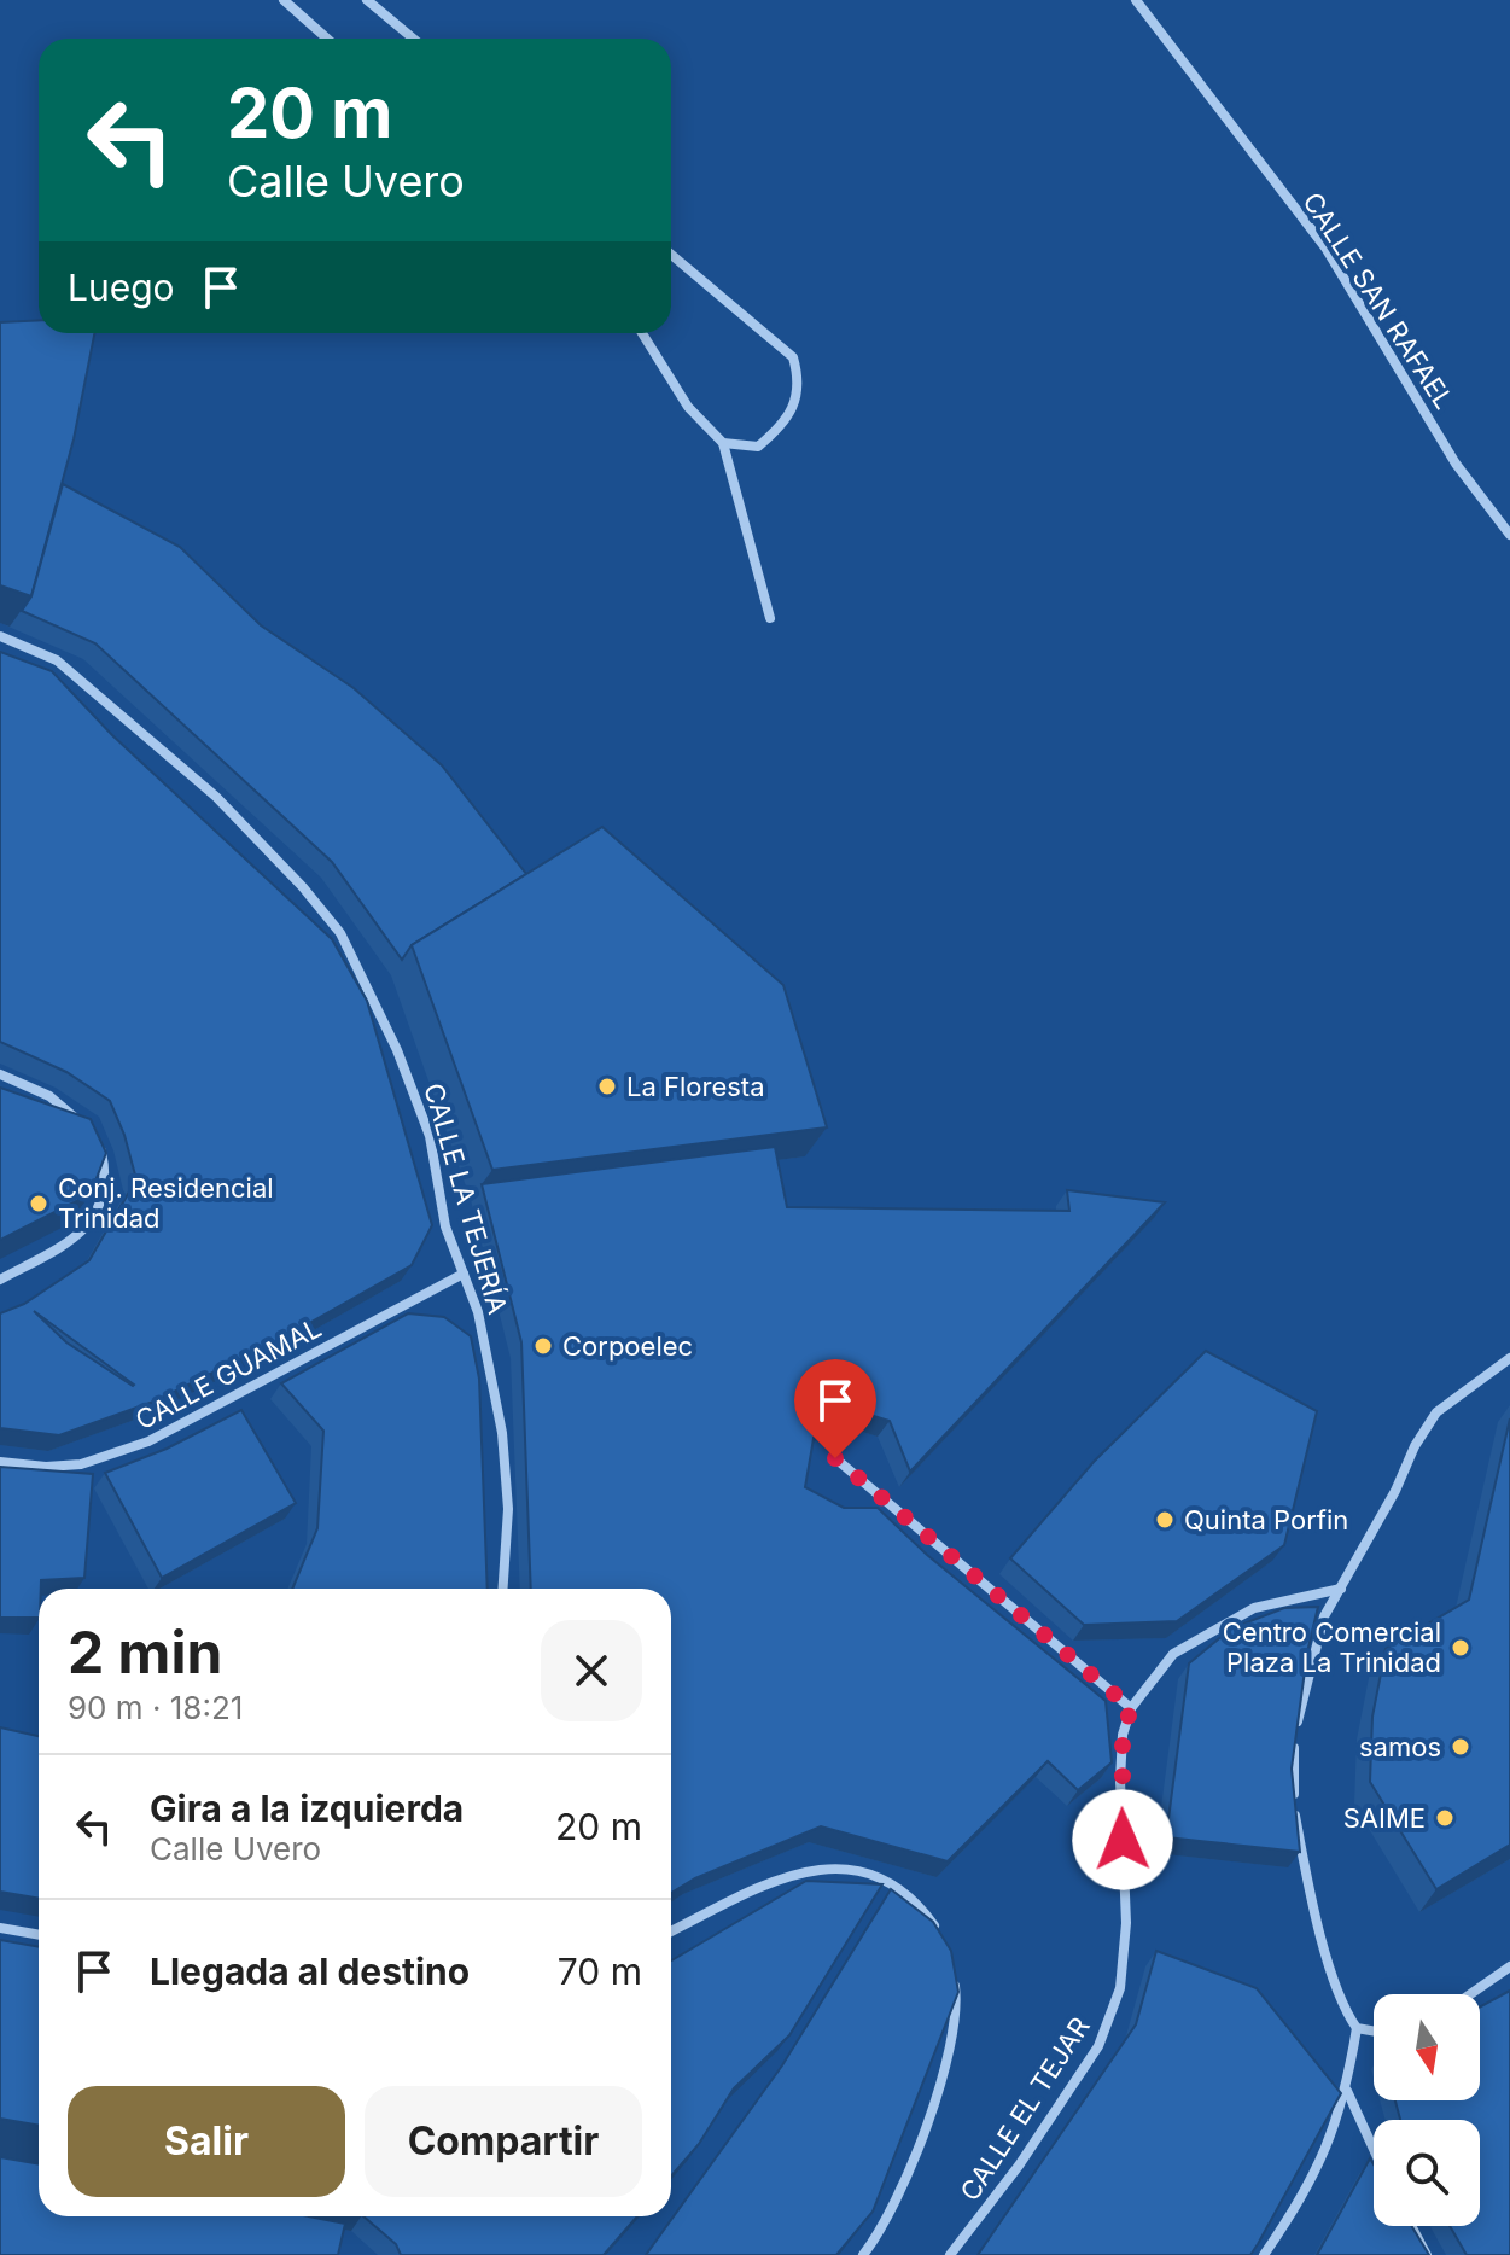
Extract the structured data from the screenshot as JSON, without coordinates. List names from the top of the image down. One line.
{"streets":{"street":["CALLE SAN RAFAEL","CALLE LA TEJERÍA","CALLE GUAMAL","CALLE EL TEJAR"]},"crossings":[["CALLE LA TEJERÍA","CALLE GUAMAL"]],"places":["La Floresta","Conj. Residencial Trinidad","Corpoelec","Quinta Porfin","Centro Comercial Plaza La Trinidad","samos","SAIME"],"north":"bottom","page":{"turn":["20 m","Calle Uvero"],"then":"Luego","heading":["2 min","90 m · 18:21"],"list":[{"name":"Gira a la izquierda","note":"Calle Uvero","value":"20 m"},{"name":"Llegada al destino","value":"70 m"}],"buttons":["Salir","Compartir"]}}
